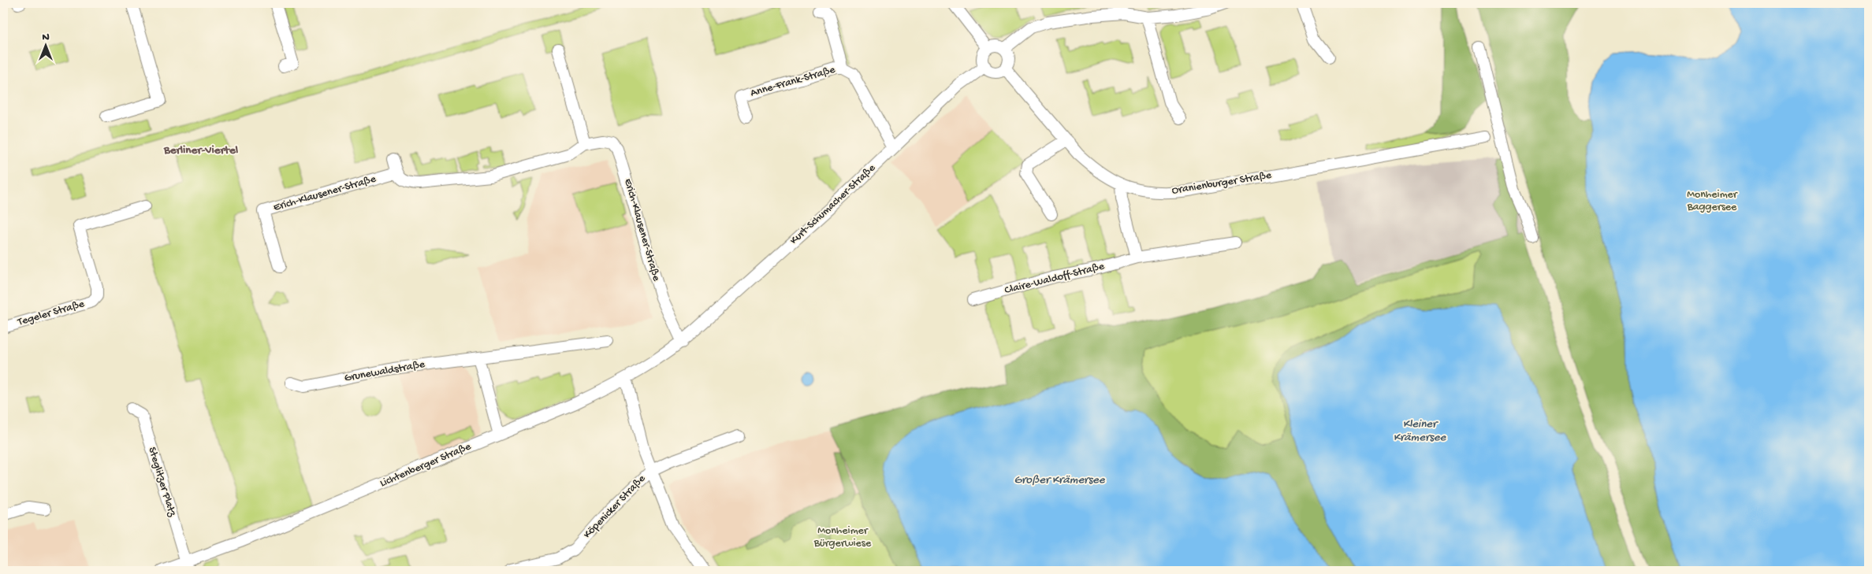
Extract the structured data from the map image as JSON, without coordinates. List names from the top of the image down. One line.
{"streets":{"street":["Anne-Frank-Straße","Oranienburger Straße","Erich-Klausener-Straße","Kurt-Schumacher-Straße","Claire-Waldoff-Straße","Tegeler Straße","Grunewaldstraße","Lichtenberger Straße","Steglitzer Platz","Köpenicker Straße"]},"crossings":[["Anne-Frank-Straße","Kurt-Schumacher-Straße"],["Oranienburger Straße","Kurt-Schumacher-Straße"],["Erich-Klausener-Straße","Kurt-Schumacher-Straße"],["Erich-Klausener-Straße","Lichtenberger Straße"],["Kurt-Schumacher-Straße","Lichtenberger Straße"],["Lichtenberger Straße","Steglitzer Platz"],["Lichtenberger Straße","Köpenicker Straße"]],"districts":["Berliner-Viertel"],"water":["Kleiner Krämersee","Großer Krämersee"],"parks":["Monheimer Baggersee","Monheimer Bürgerwiese"],"north":"top"}
